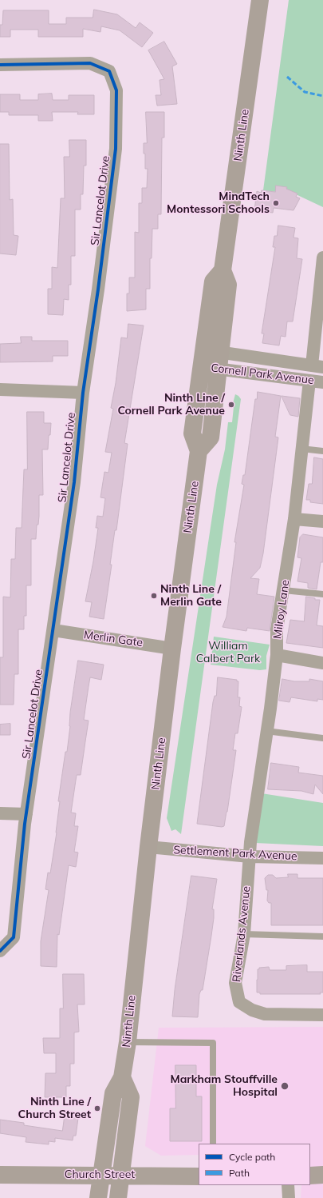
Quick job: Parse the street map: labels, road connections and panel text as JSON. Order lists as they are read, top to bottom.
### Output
{
  "streets": {
    "main road": ["Ninth Line", "Church Street"],
    "street": [
      "Sir Lancelot Drive",
      "Cornell Park Avenue",
      "Milroy Lane",
      "Merlin Gate",
      "Settlement Park Avenue",
      "Riverlands Avenue"
    ]
  },
  "crossings": [
    ["Ninth Line", "Cornell Park Avenue"],
    ["Ninth Line", "Merlin Gate"],
    ["Ninth Line", "Settlement Park Avenue"],
    ["Ninth Line", "Church Street"],
    ["Sir Lancelot Drive", "Merlin Gate"],
    ["Cornell Park Avenue", "Milroy Lane"],
    ["Milroy Lane", "Settlement Park Avenue"],
    ["Milroy Lane", "Riverlands Avenue"],
    ["Settlement Park Avenue", "Riverlands Avenue"]
  ],
  "parks": ["William Calbert Park"],
  "places": [
    "MindTech Montessori Schools",
    "Ninth Line / Cornell Park Avenue",
    "Ninth Line / Merlin Gate",
    "Markham Stouffville Hospital",
    "Ninth Line / Church Street"
  ],
  "legend": ["Cycle path", "Path"]
}
